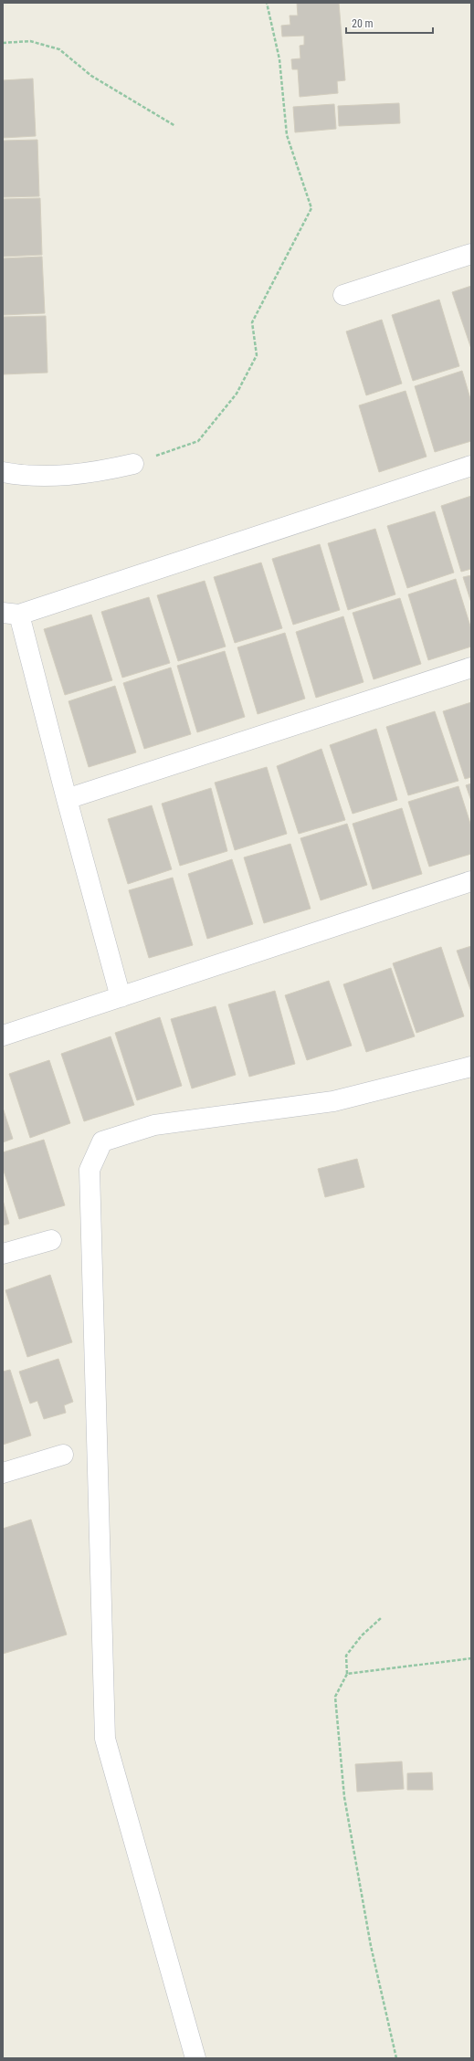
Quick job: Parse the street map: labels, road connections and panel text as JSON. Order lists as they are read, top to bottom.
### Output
{
  "scale_bar": "20 m"
}
